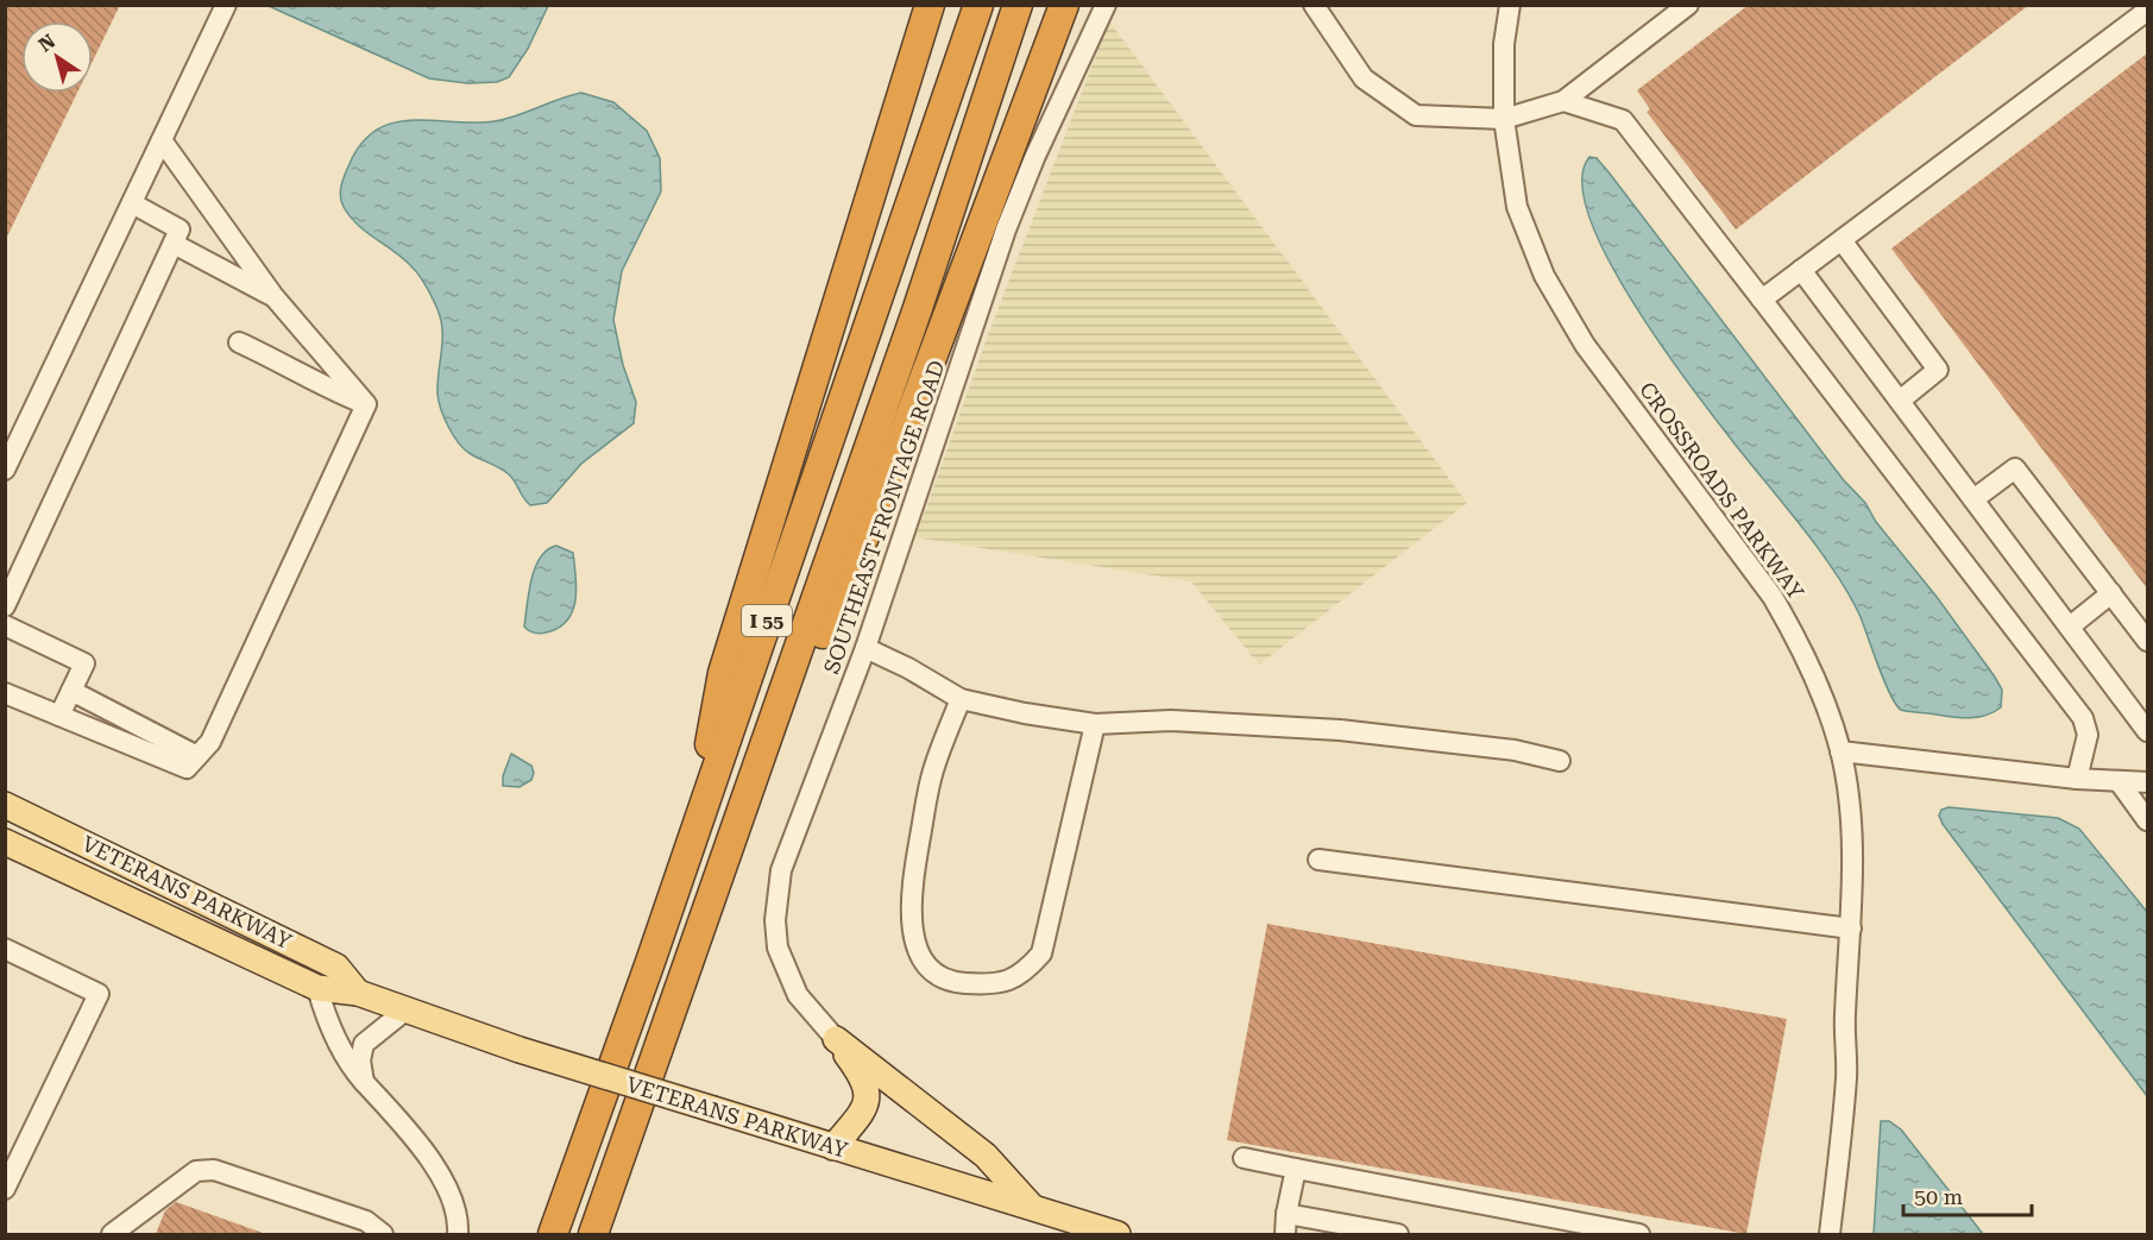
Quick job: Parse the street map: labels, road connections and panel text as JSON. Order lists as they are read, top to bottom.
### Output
{
  "streets": {
    "highway": ["I 55"],
    "main road": ["VETERANS PARKWAY"],
    "street": ["CROSSROADS PARKWAY", "SOUTHEAST FRONTAGE ROAD"]
  },
  "scale_bar": "50 m",
  "north": "top left"
}
